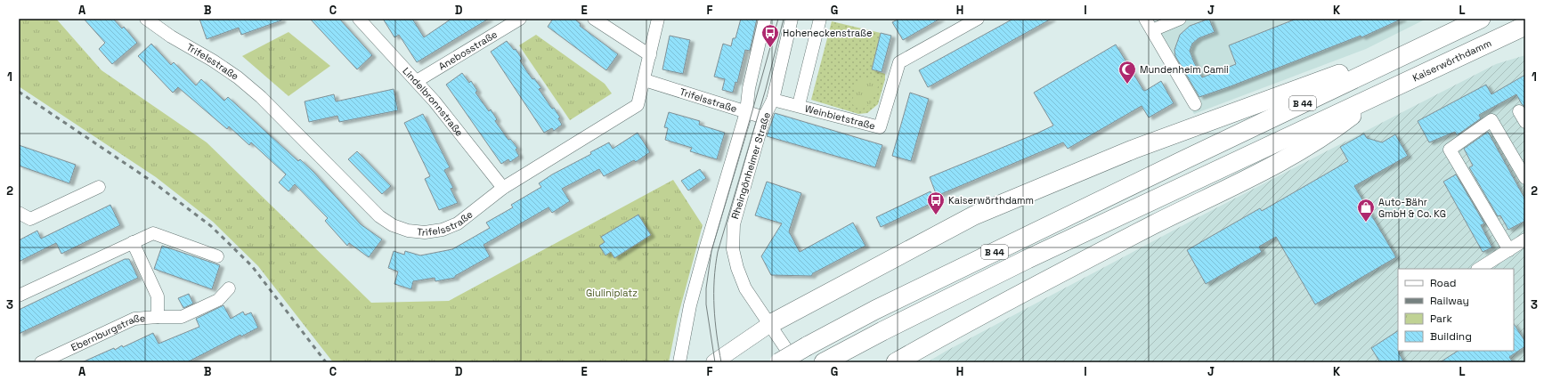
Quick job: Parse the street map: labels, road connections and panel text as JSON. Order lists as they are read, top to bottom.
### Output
{
  "streets": {
    "highway": ["Kaiserwörthdamm", "B 44"],
    "street": [
      "Anebosstraße",
      "Trifelsstraße",
      "Lindelbronnstraße",
      "Weinbietstraße",
      "Rheingönheimer Straße",
      "Ebernburgstraße"
    ]
  },
  "crossings": [
    ["Anebosstraße", "Lindelbronnstraße"],
    ["Kaiserwörthdamm", "B 44"],
    ["Trifelsstraße", "Lindelbronnstraße"],
    ["Trifelsstraße", "Rheingönheimer Straße"],
    ["Weinbietstraße", "Rheingönheimer Straße"]
  ],
  "parks": ["Giuliniplatz"],
  "places": {
    "bus stop": ["Hoheneckenstraße", "Kaiserwörthdamm"],
    "mosque": ["Mundenheim Camii"],
    "shop": ["Auto-Bähr GmbH & Co. KG"]
  },
  "legend": [
    "Road",
    "Railway",
    "Park",
    "Building"
  ],
  "grid": {
    "columns": [
      "A",
      "B",
      "C",
      "D",
      "E",
      "F",
      "G",
      "H",
      "I",
      "J",
      "K",
      "L"
    ],
    "rows": ["1", "2", "3"]
  }
}
